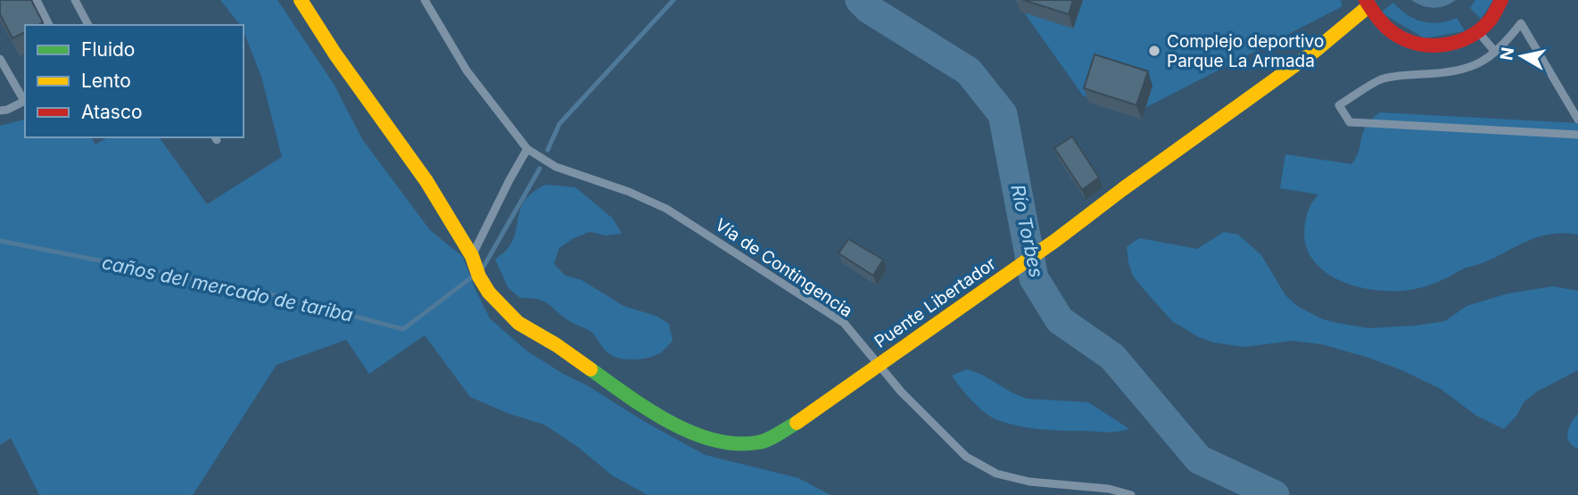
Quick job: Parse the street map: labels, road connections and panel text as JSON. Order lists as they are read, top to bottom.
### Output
{
  "streets": {
    "street": ["Puente Libertador"],
    "lane": ["Vía de Contingencia"]
  },
  "water": ["Río Torbes", "caños del mercado de tariba"],
  "places": ["Complejo deportivo Parque La Armada"],
  "legend": ["Fluido", "Lento", "Atasco"],
  "north": "left"
}
